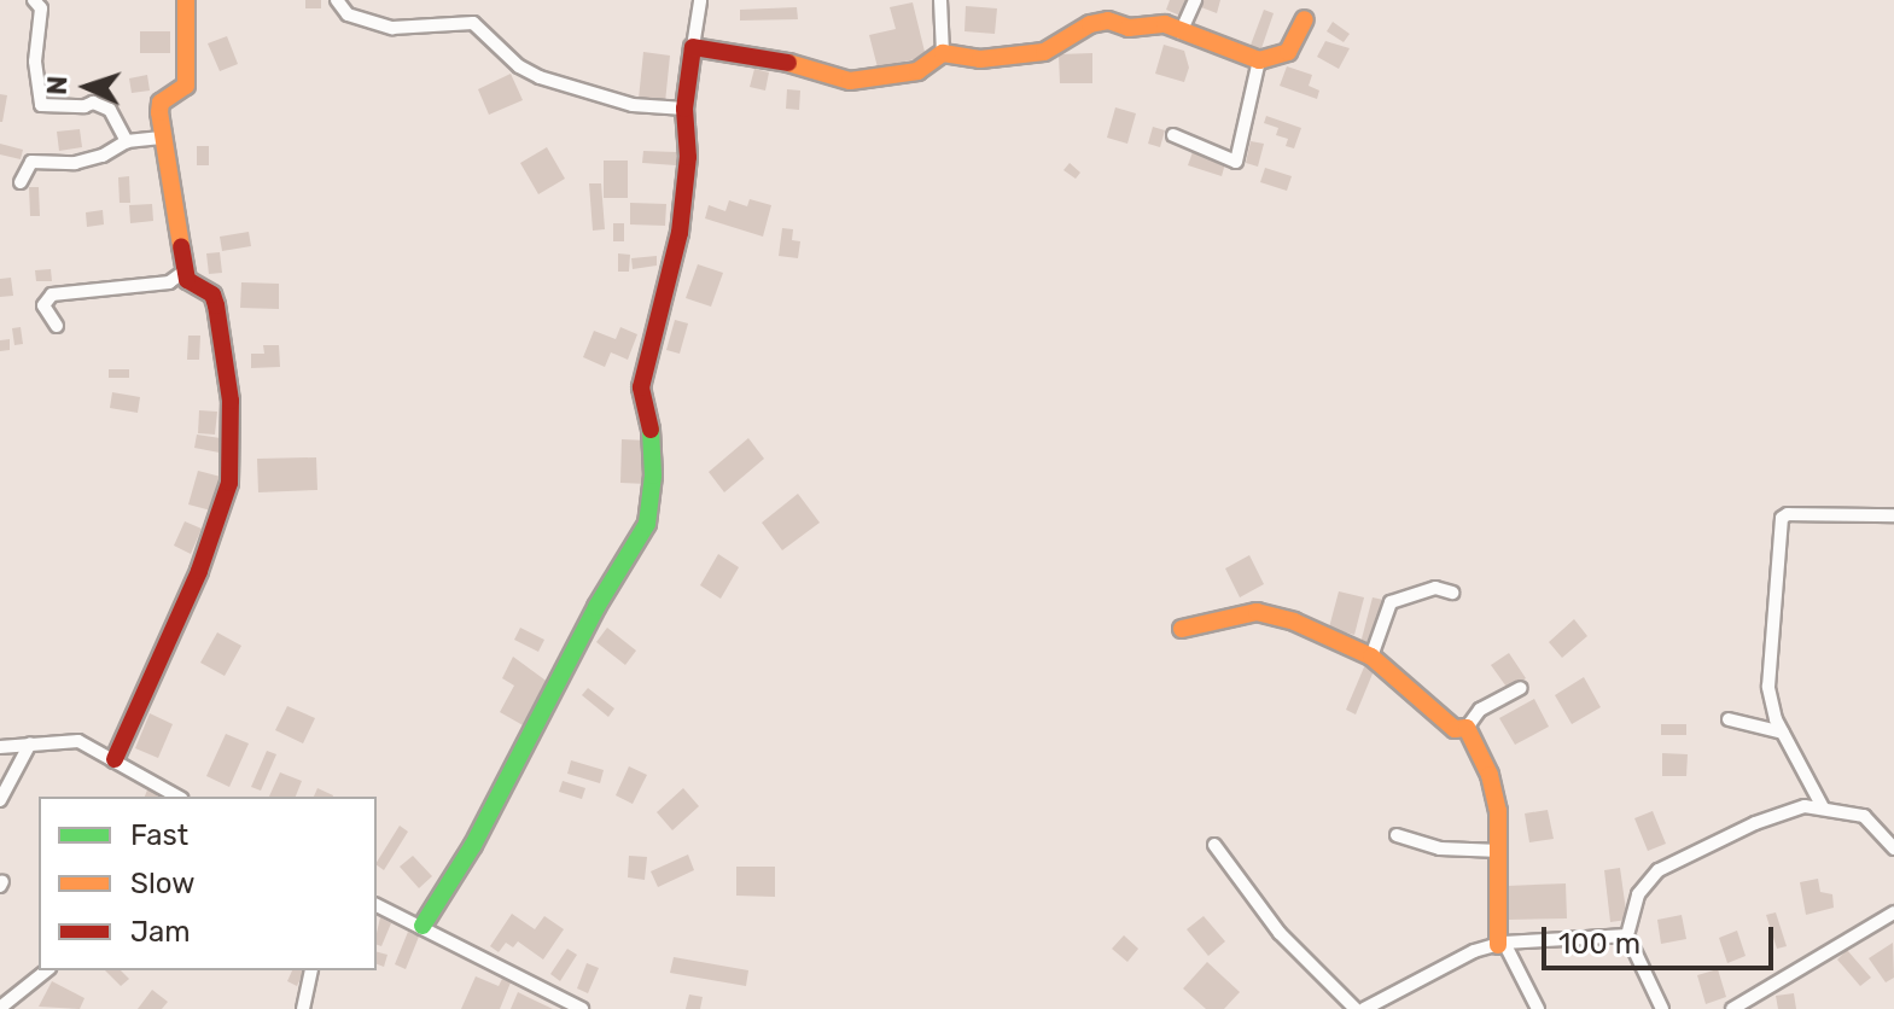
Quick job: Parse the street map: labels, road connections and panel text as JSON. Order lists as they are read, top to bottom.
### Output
{
  "legend": ["Fast", "Slow", "Jam"],
  "scale_bar": "100 m",
  "north": "left"
}
